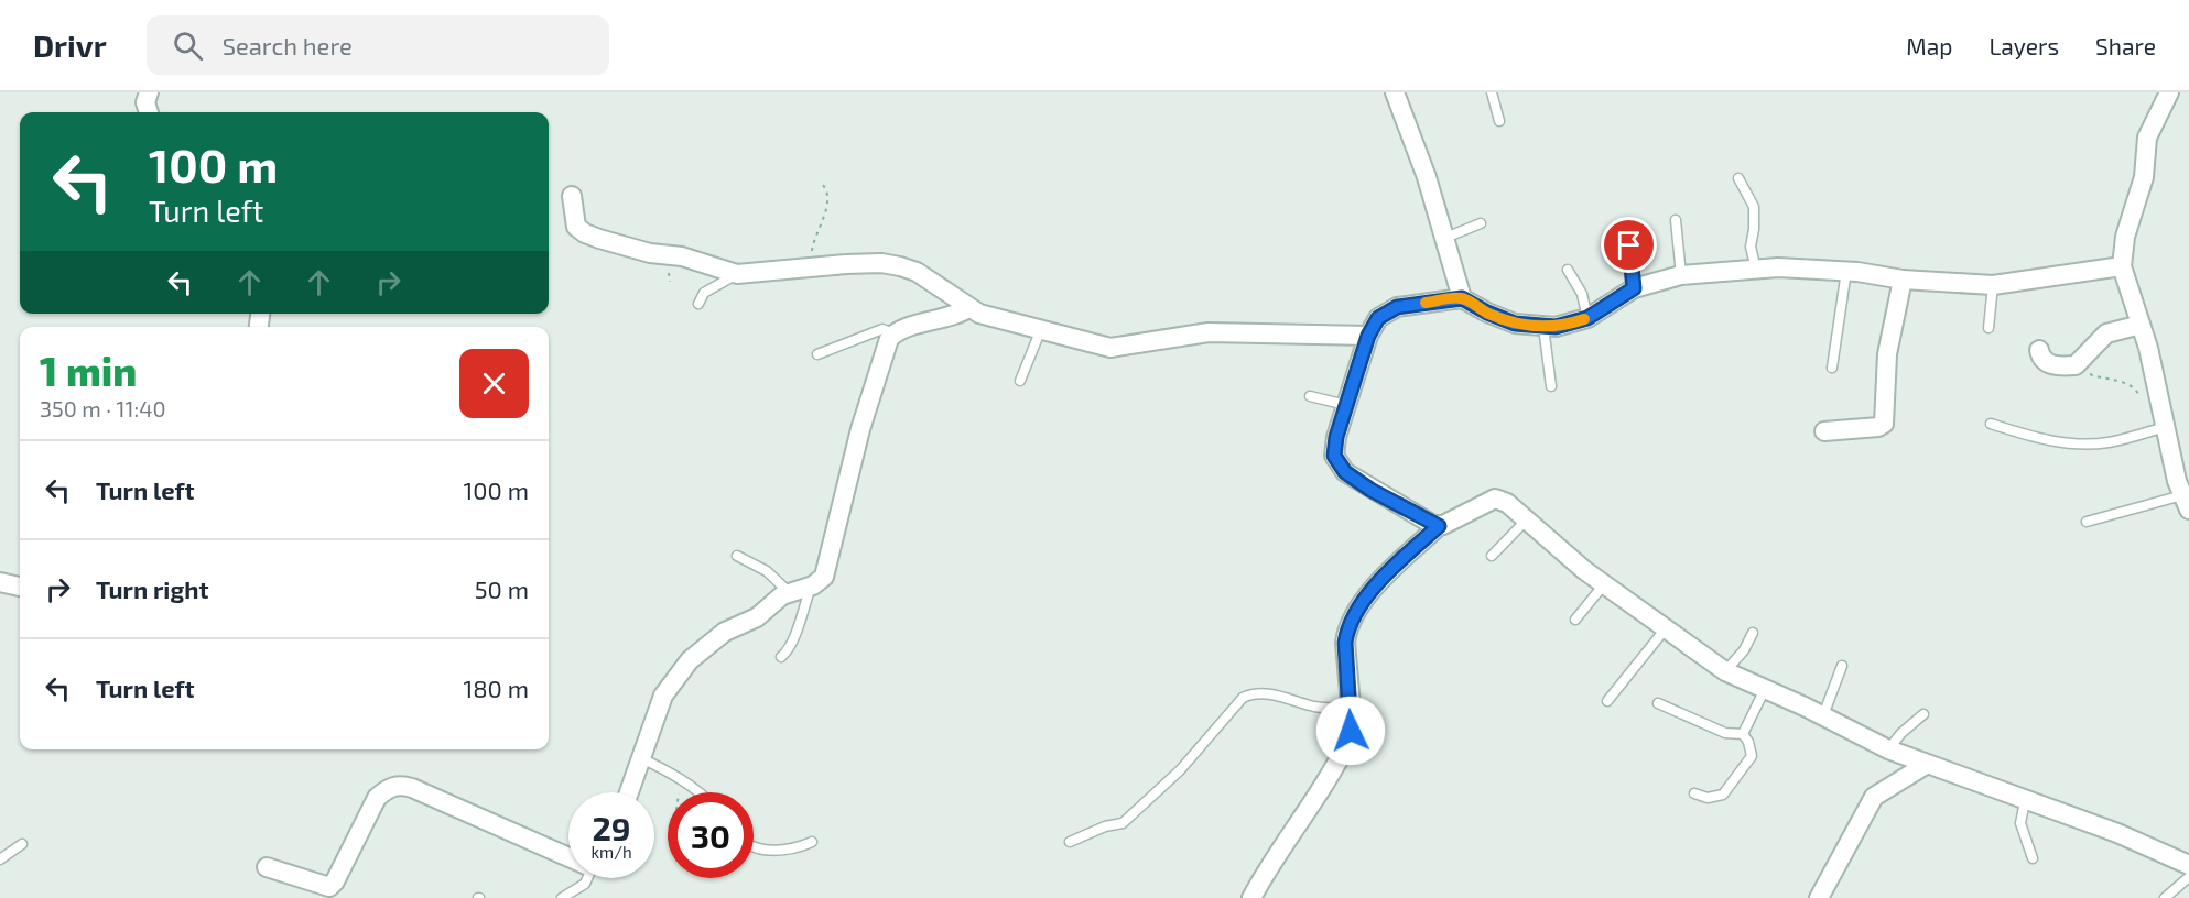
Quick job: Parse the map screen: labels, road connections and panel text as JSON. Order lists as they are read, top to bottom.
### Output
{
  "page": {
    "header": "Drivr",
    "search": "Search here",
    "nav": ["Map", "Layers", "Share"],
    "turn": ["100 m", "Turn left"],
    "heading": ["1 min", "350 m · 11:40"],
    "list": [
      {
        "name": "Turn left",
        "value": "100 m"
      },
      {
        "name": "Turn right",
        "value": "50 m"
      },
      {
        "name": "Turn left",
        "value": "180 m"
      }
    ],
    "speed": "29 km/h",
    "limit": "30"
  }
}
